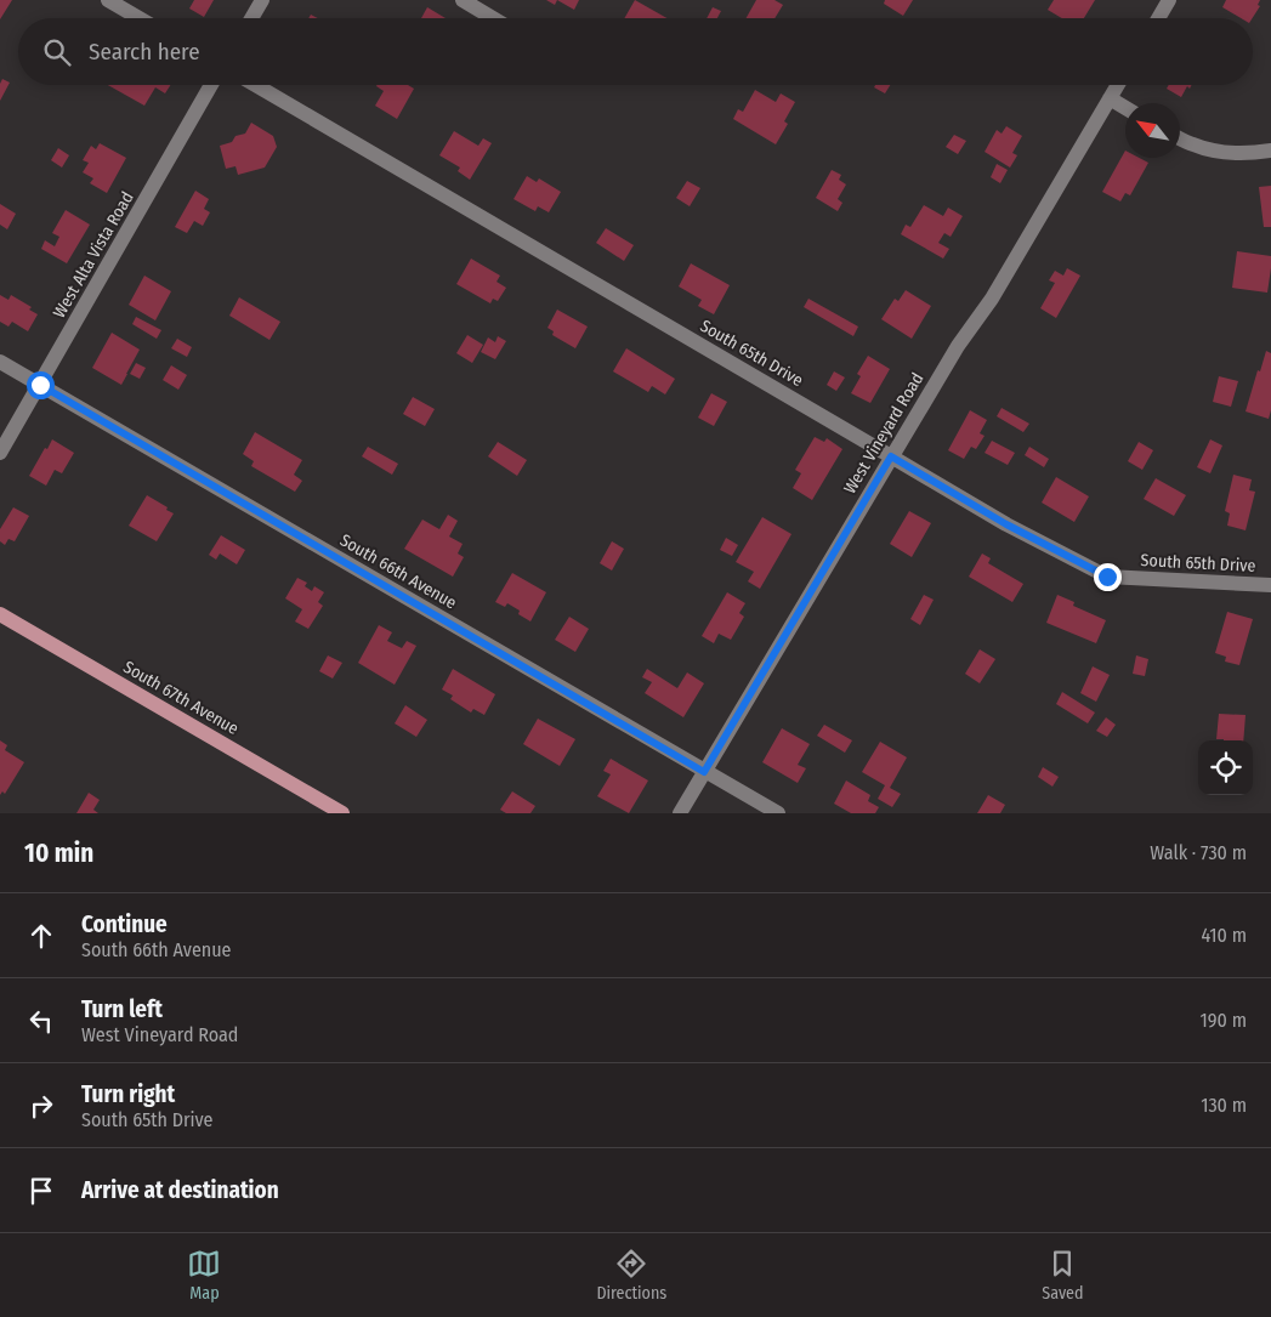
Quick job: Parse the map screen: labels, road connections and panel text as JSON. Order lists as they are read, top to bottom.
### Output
{
  "streets": {
    "main road": ["South 67th Avenue"],
    "street": [
      "West Alta Vista Road",
      "South 65th Drive",
      "West Vineyard Road",
      "South 66th Avenue"
    ]
  },
  "crossings": [
    ["West Alta Vista Road", "South 66th Avenue"],
    ["South 65th Drive", "West Vineyard Road"],
    ["West Vineyard Road", "South 66th Avenue"]
  ],
  "north": "top left",
  "page": {
    "search": "Search here",
    "heading": ["10 min", "Walk · 730 m"],
    "list": [
      ["Continue", "South 66th Avenue", "410 m"],
      ["Turn left", "West Vineyard Road", "190 m"],
      ["Turn right", "South 65th Drive", "130 m"],
      "Arrive at destination"
    ],
    "nav": ["Map", "Directions", "Saved"]
  }
}
